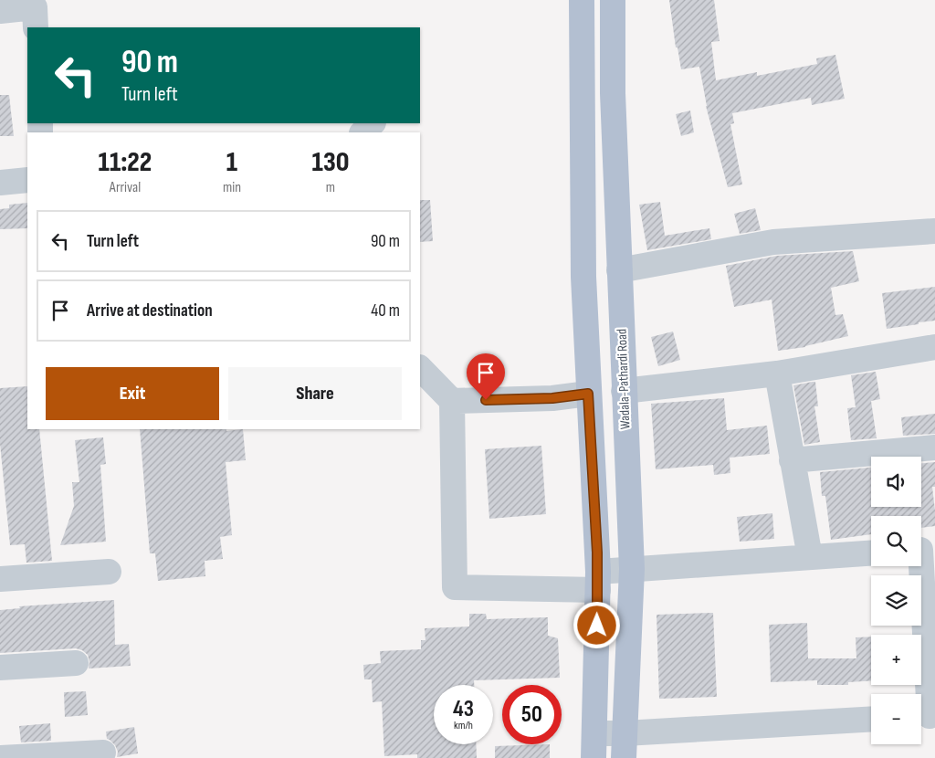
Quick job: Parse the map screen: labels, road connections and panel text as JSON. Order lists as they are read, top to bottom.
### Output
{
  "streets": {
    "main road": ["Wadala-Pathardi Road"]
  },
  "page": {
    "turn": ["90 m", "Turn left"],
    "eta": [
      "11:22",
      "Arrival",
      "1",
      "min",
      "130",
      "m"
    ],
    "list": [
      {
        "name": "Turn left",
        "value": "90 m"
      },
      {
        "name": "Arrive at destination",
        "value": "40 m"
      }
    ],
    "buttons": ["Exit", "Share"],
    "map_buttons": ["+", "−"],
    "speed": "43 km/h",
    "limit": "50"
  }
}
